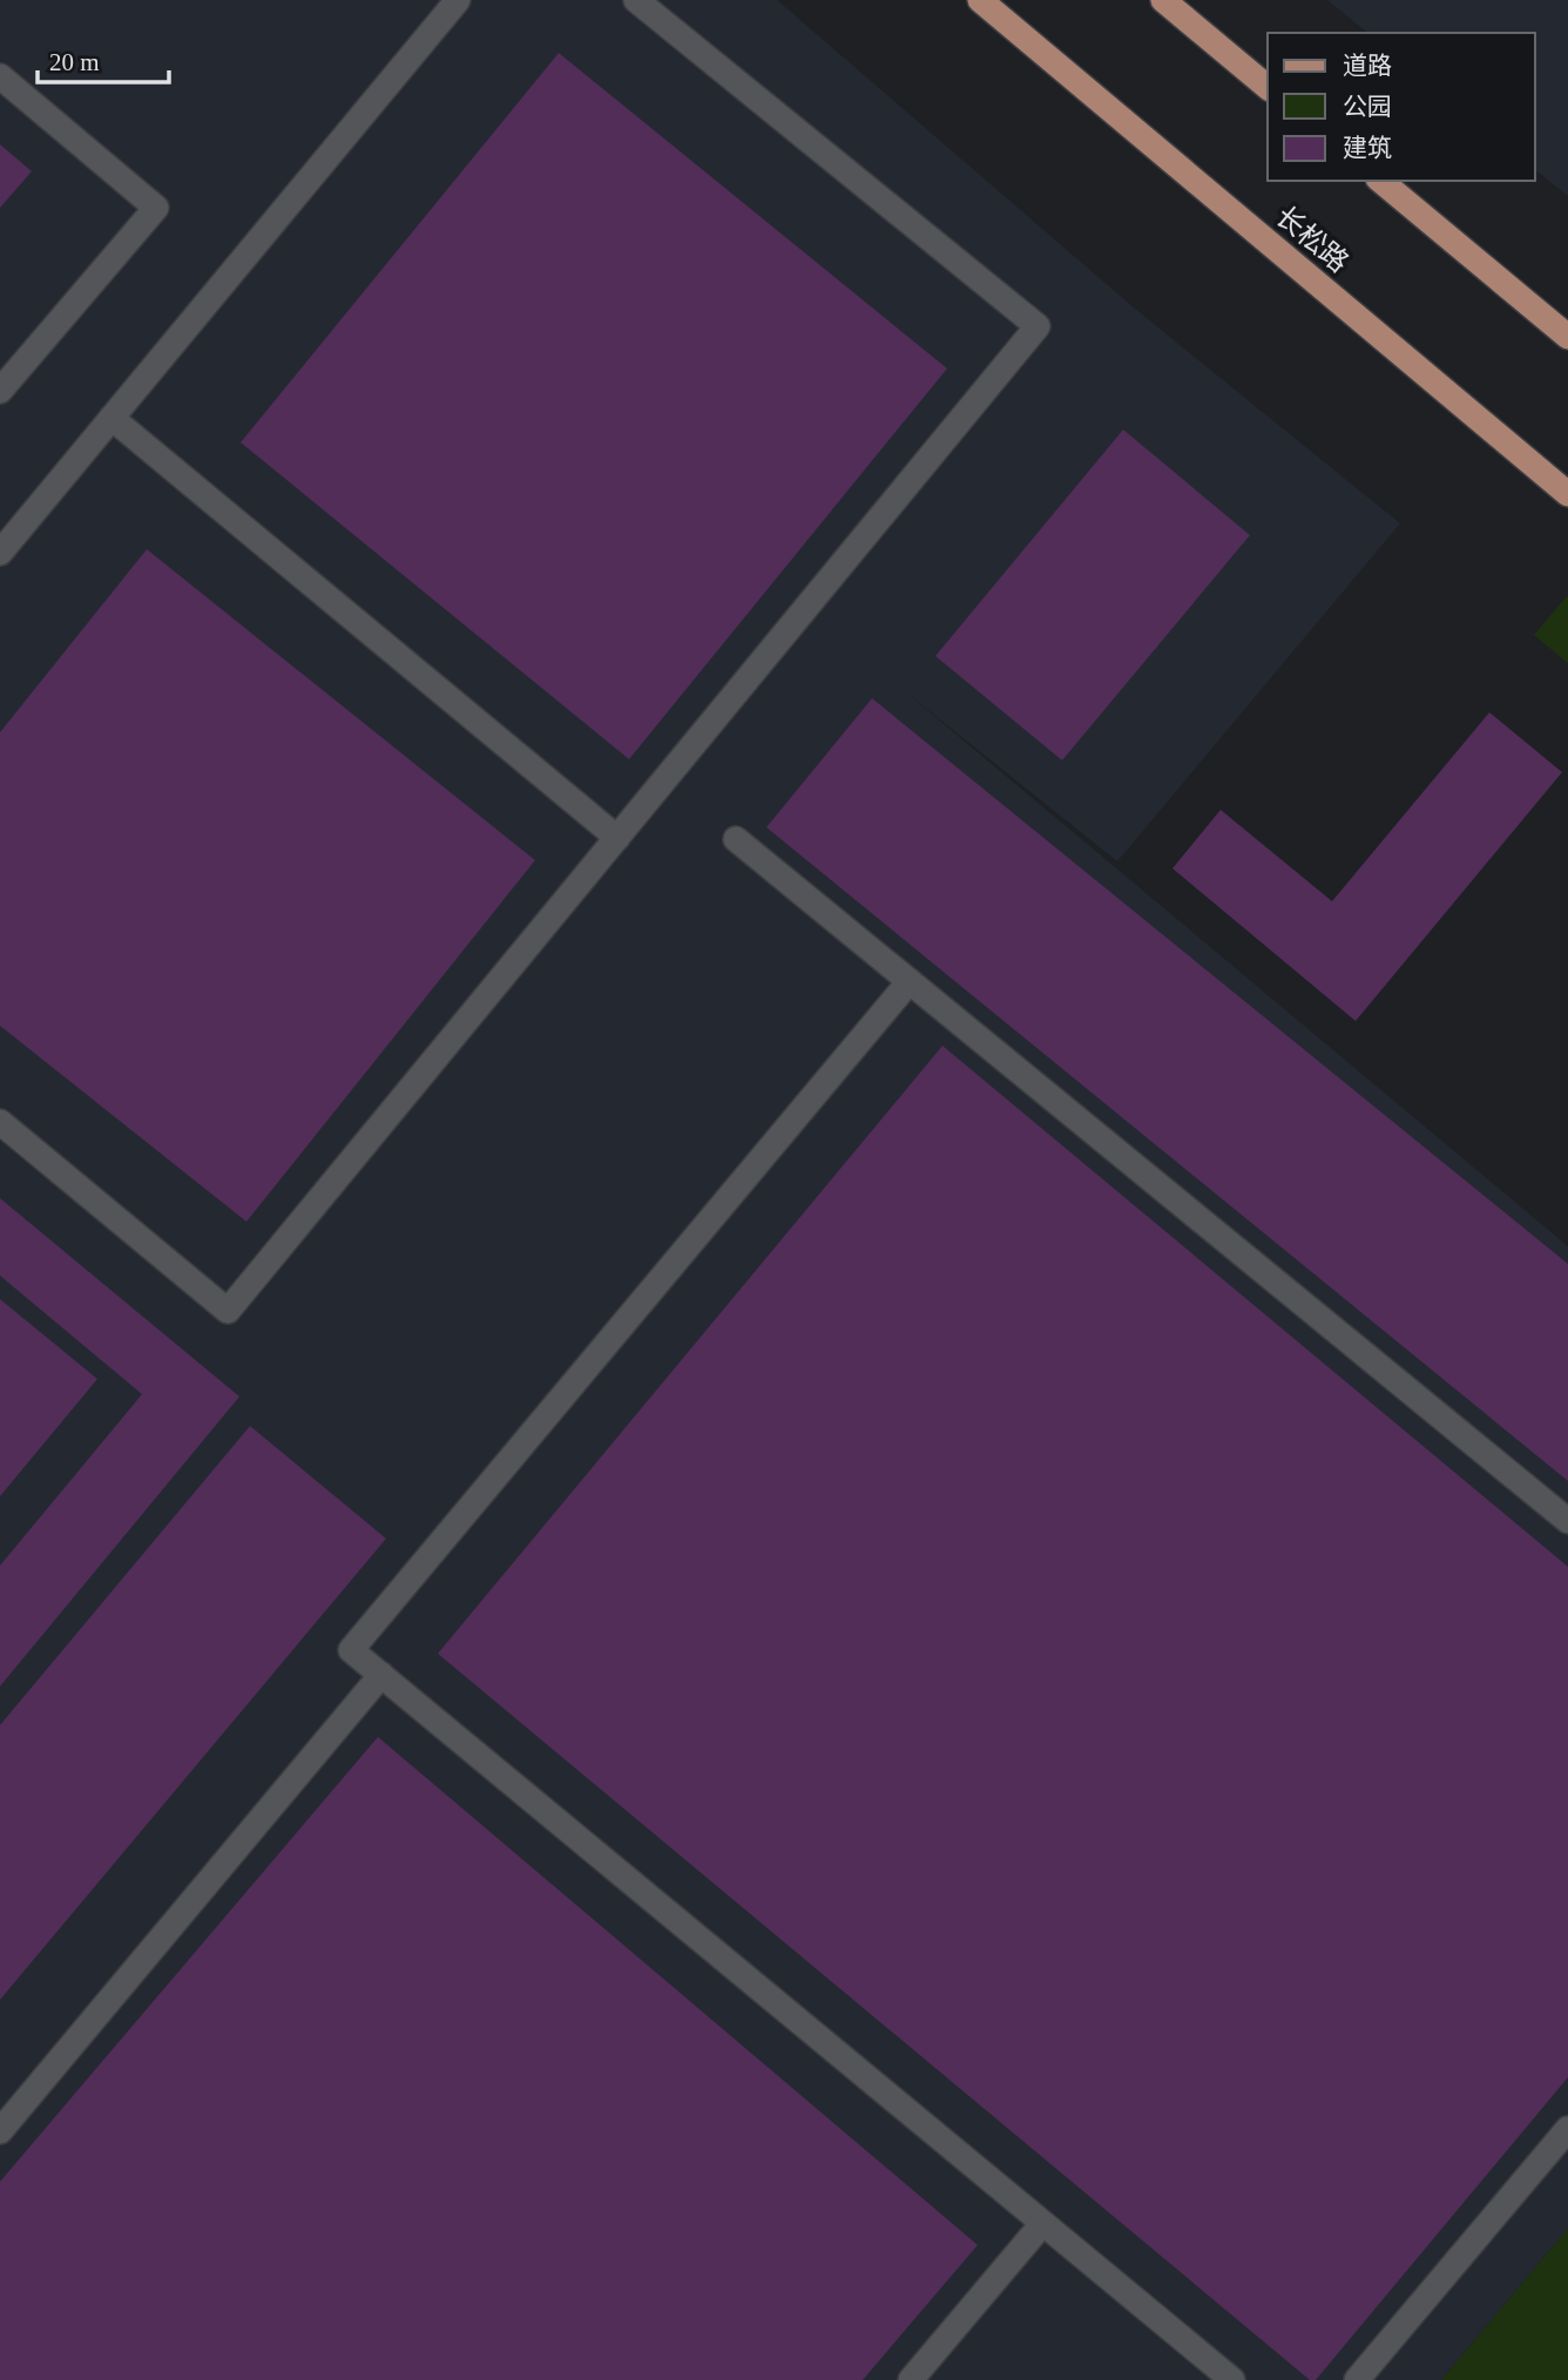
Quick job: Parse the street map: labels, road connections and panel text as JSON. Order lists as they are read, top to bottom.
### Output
{
  "streets": {
    "main road": ["长松路"]
  },
  "legend": ["道路", "公园", "建筑"],
  "scale_bar": "20 m"
}
